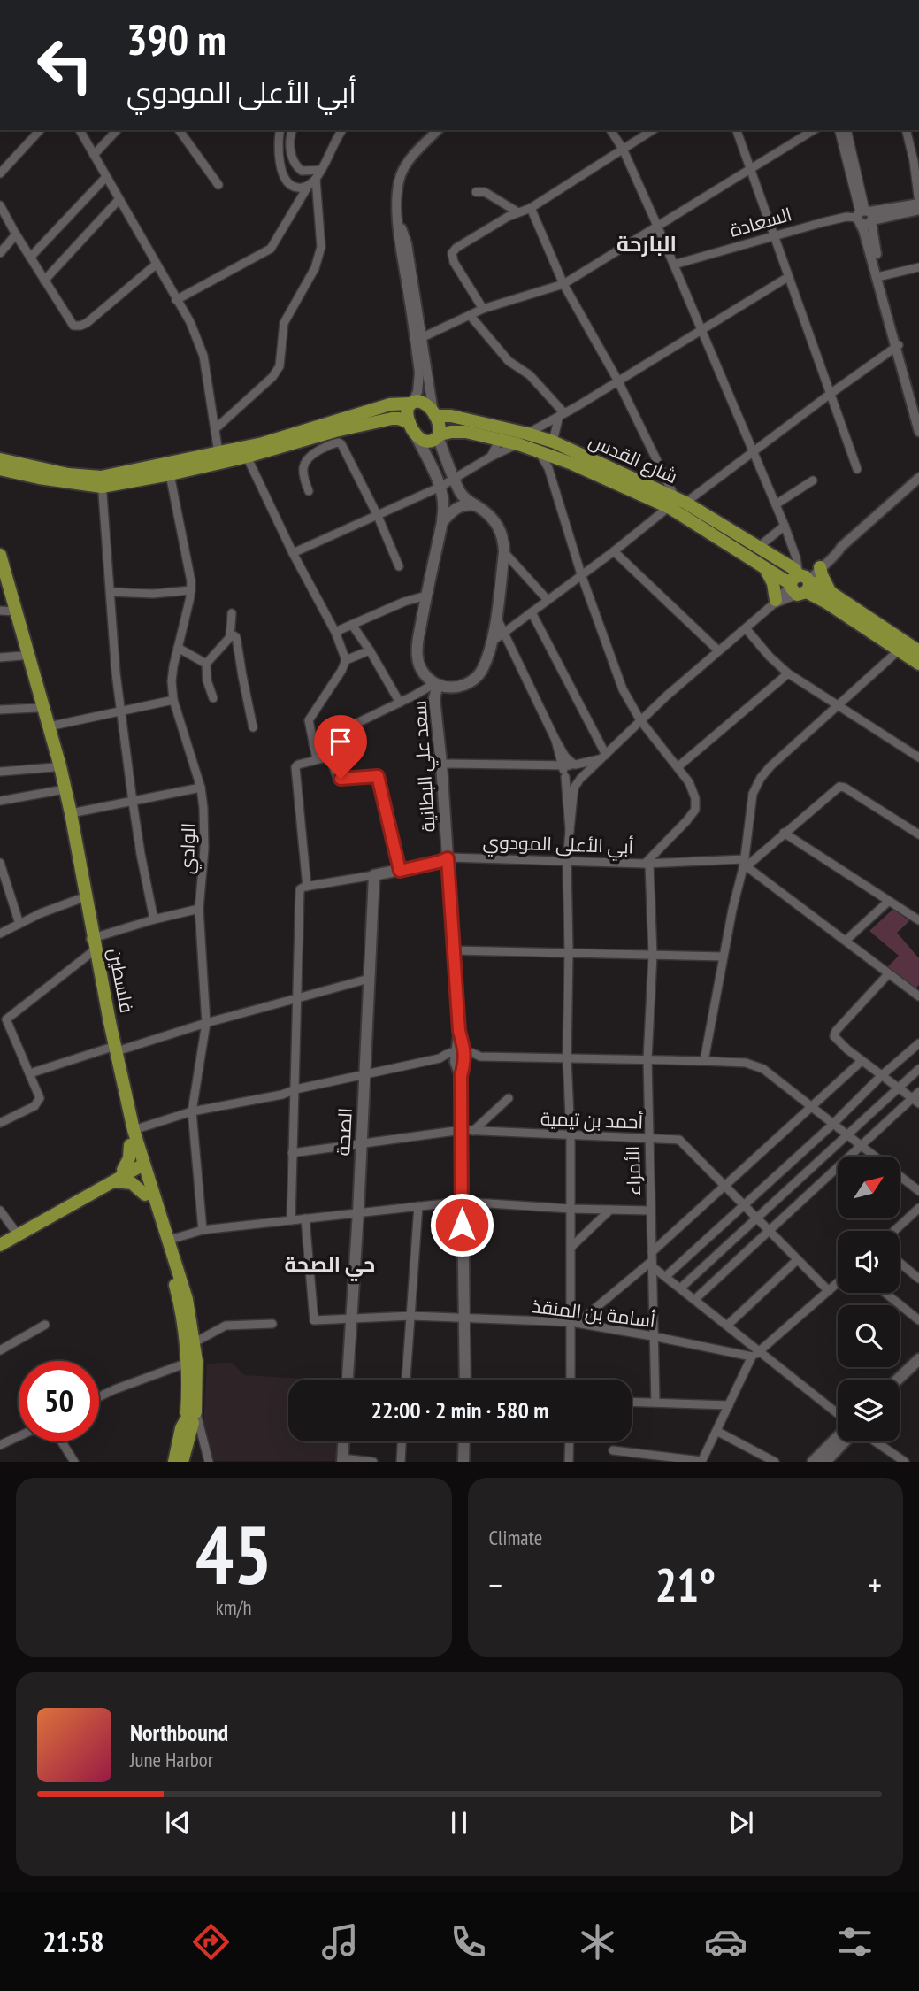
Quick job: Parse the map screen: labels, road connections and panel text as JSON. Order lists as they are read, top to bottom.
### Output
{
  "streets": {
    "main road": [
      "شارع القدس",
      "سعد علي البطانية",
      "أبي الأعلى المودوي",
      "فلسطين",
      "الصحة"
    ],
    "street": [
      "السعادة",
      "الوادي",
      "أحمد بن تيمية",
      "الأمراء",
      "أسامة بن المنقذ"
    ]
  },
  "crossings": [
    ["سعد علي البطانية", "أبي الأعلى المودوي"],
    ["أبي الأعلى المودوي", "الصحة"],
    ["أبي الأعلى المودوي", "الأمراء"],
    ["أحمد بن تيمية", "الصحة"],
    ["أحمد بن تيمية", "الأمراء"],
    ["الصحة", "أسامة بن المنقذ"],
    ["الأمراء", "أسامة بن المنقذ"]
  ],
  "districts": ["البارحة", "حي الصحة"],
  "north": "top right",
  "page": {
    "turn": ["390 m", "أبي الأعلى المودوي"],
    "limit": "50",
    "trip": "22:00 · 2 min · 580 m",
    "tile": [
      ["45", "km/h"],
      "Climate"
    ],
    "heat": ["−", "21°", "+"],
    "song": ["Northbound", "June Harbor"],
    "tabs": "21:58"
  }
}
